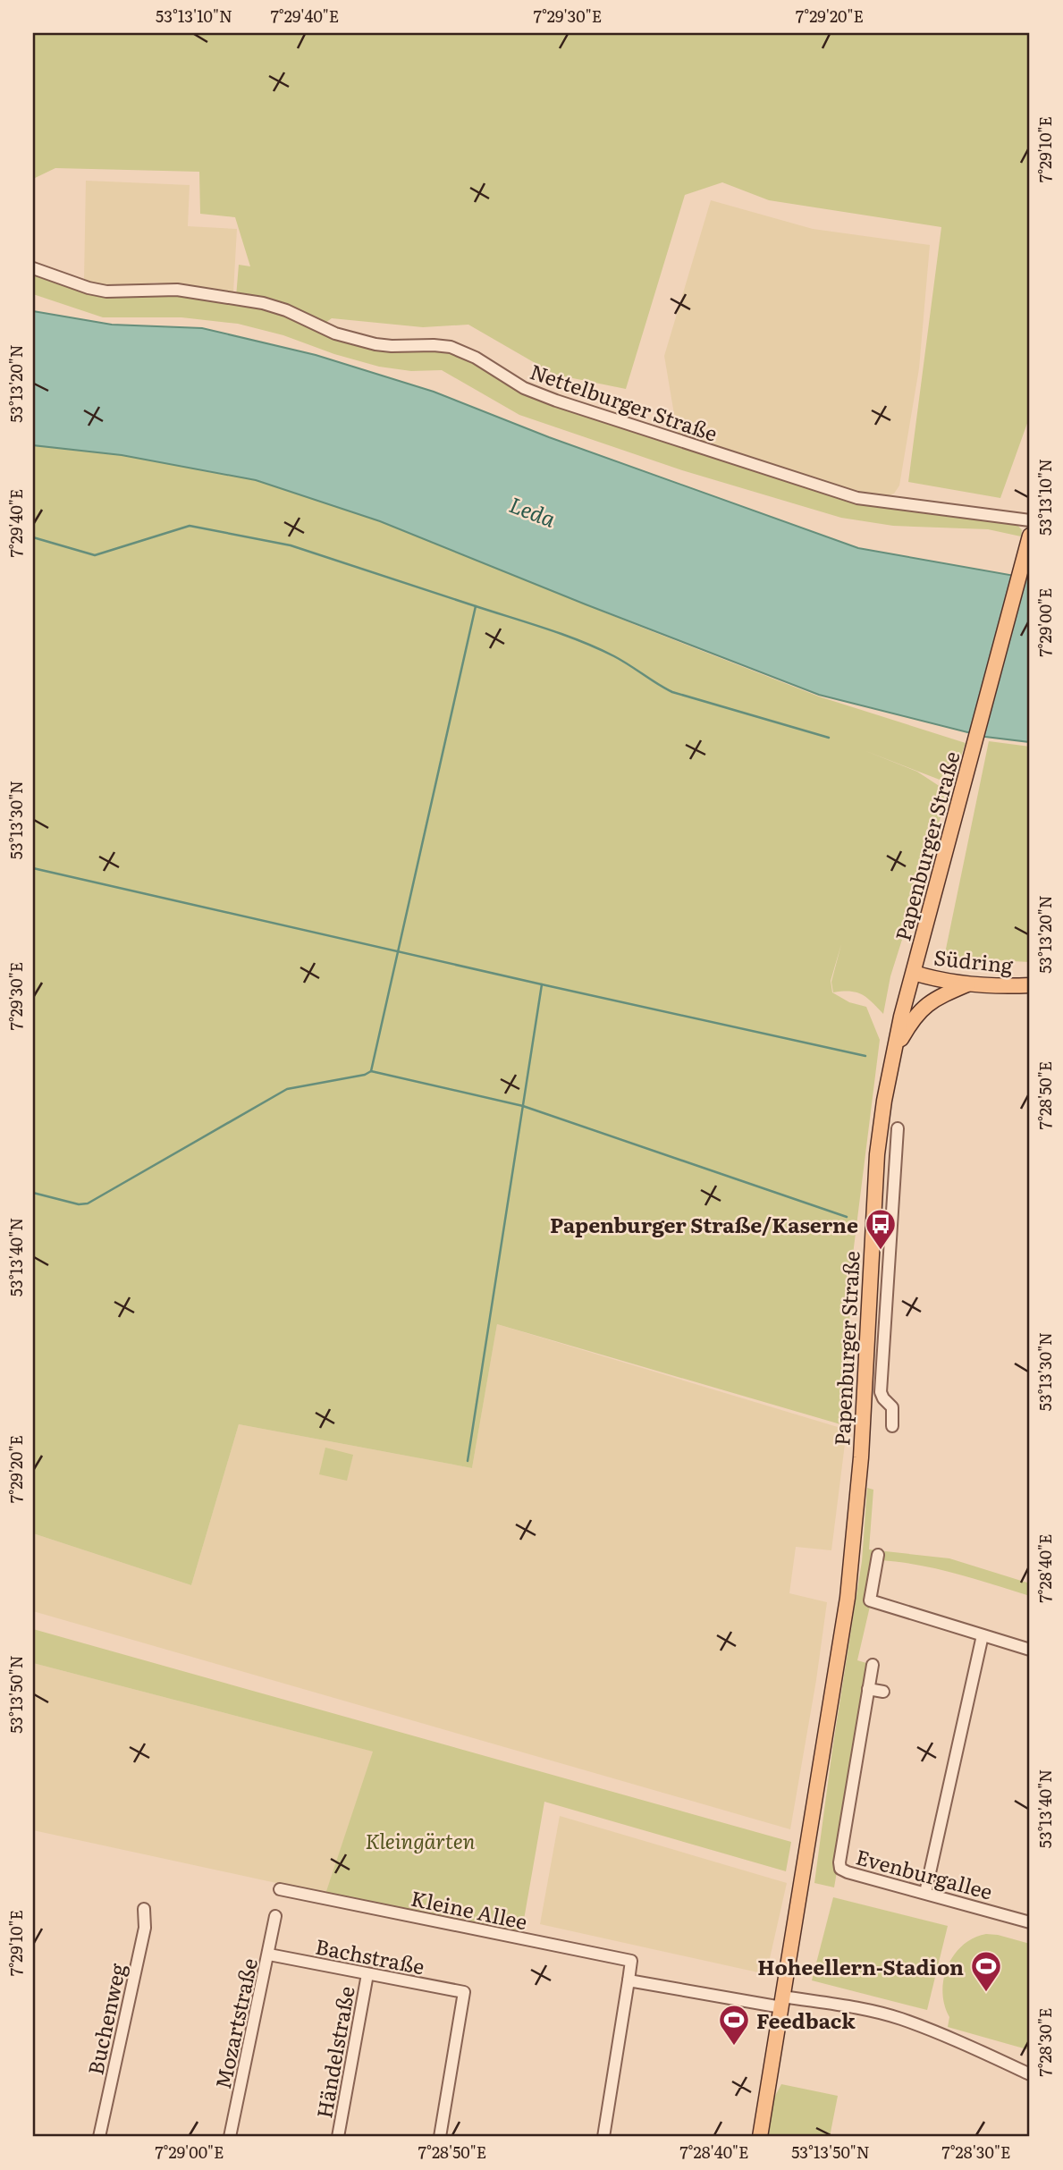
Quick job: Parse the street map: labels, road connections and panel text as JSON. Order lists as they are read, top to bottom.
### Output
{
  "streets": {
    "main road": ["Papenburger Straße", "Südring"],
    "street": [
      "Nettelburger Straße",
      "Evenburgallee",
      "Kleine Allee",
      "Bachstraße",
      "Buchenweg",
      "Mozartstraße",
      "Händelstraße"
    ]
  },
  "crossings": [
    ["Papenburger Straße", "Südring"],
    ["Bachstraße", "Mozartstraße"],
    ["Bachstraße", "Händelstraße"]
  ],
  "water": ["Leda"],
  "parks": ["Kleingärten"],
  "places": {
    "bus stop": ["Papenburger Straße/Kaserne"],
    "sports": ["Hoheellern-Stadion", "Feedback"]
  },
  "coordinates": [
    "53°13'10\"N",
    "7°29'40\"E",
    "7°29'30\"E",
    "7°29'20\"E",
    "7°29'10\"E",
    "53°13'20\"N",
    "7°29'00\"E",
    "53°13'30\"N",
    "7°28'50\"E",
    "53°13'40\"N",
    "7°28'40\"E",
    "53°13'50\"N",
    "7°28'30\"E"
  ]
}
